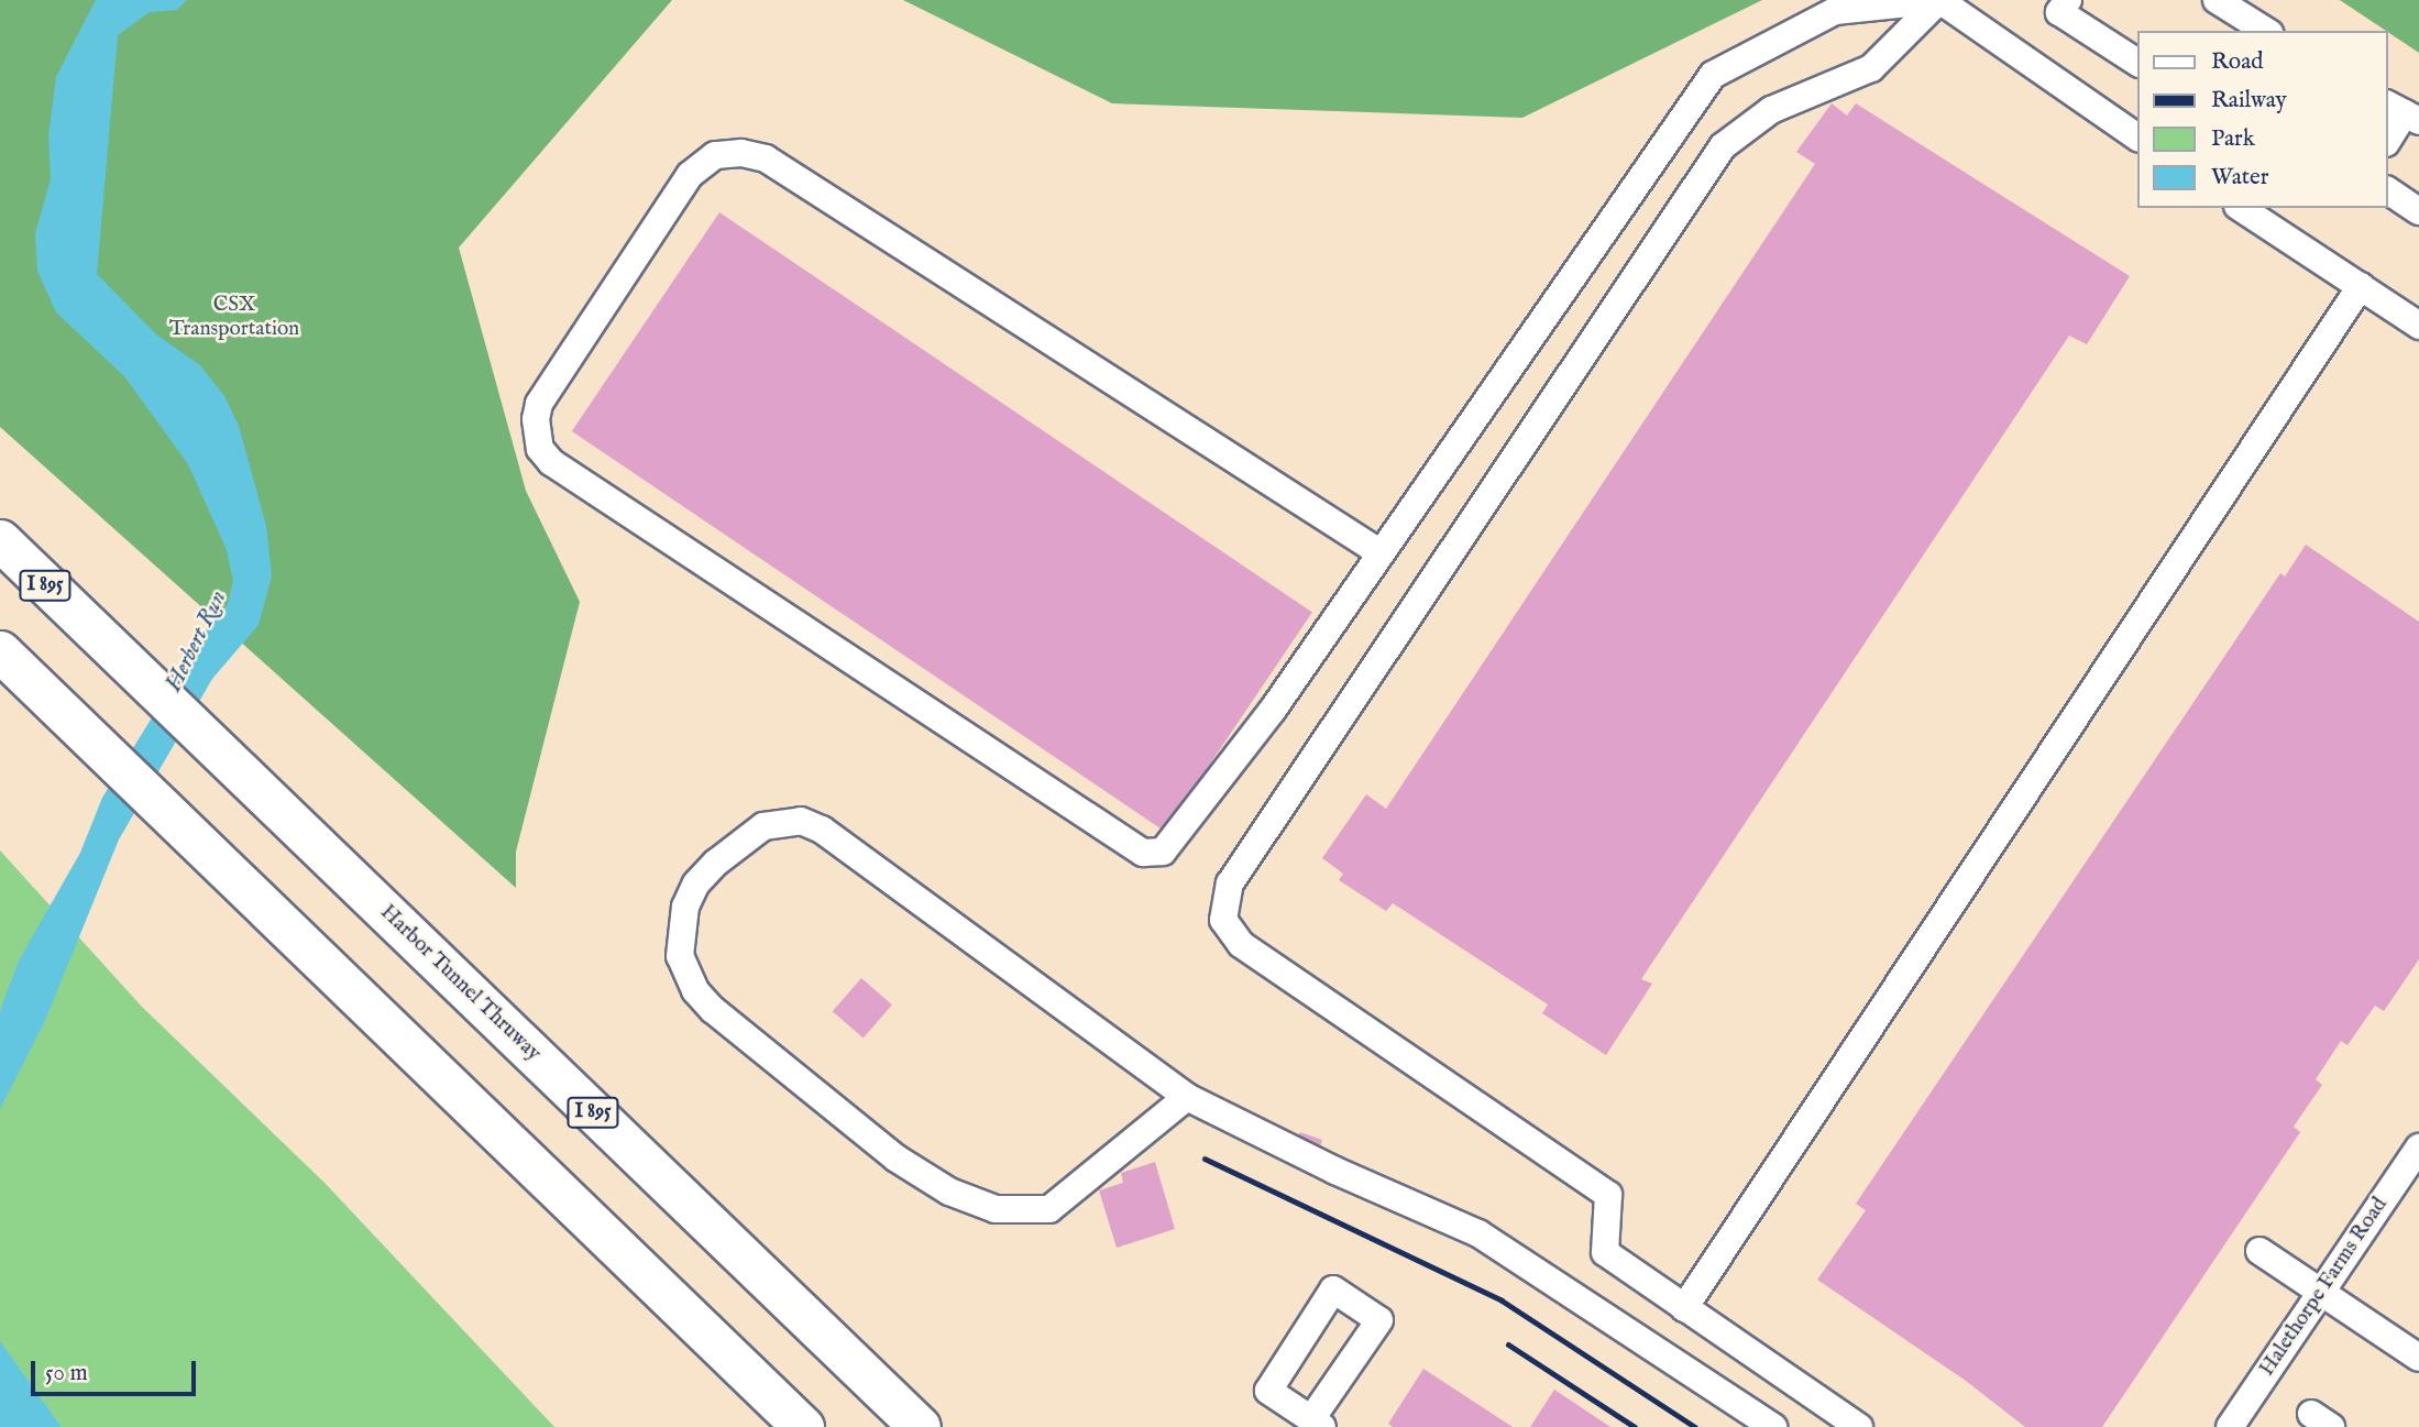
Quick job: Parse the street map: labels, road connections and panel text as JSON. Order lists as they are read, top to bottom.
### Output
{
  "streets": {
    "highway": ["I 895", "Harbor Tunnel Thruway"],
    "street": ["Halethorpe Farms Road"]
  },
  "water": ["Herbert Run"],
  "parks": ["CSX Transportation"],
  "legend": [
    "Road",
    "Railway",
    "Park",
    "Water"
  ],
  "scale_bar": "50 m"
}
